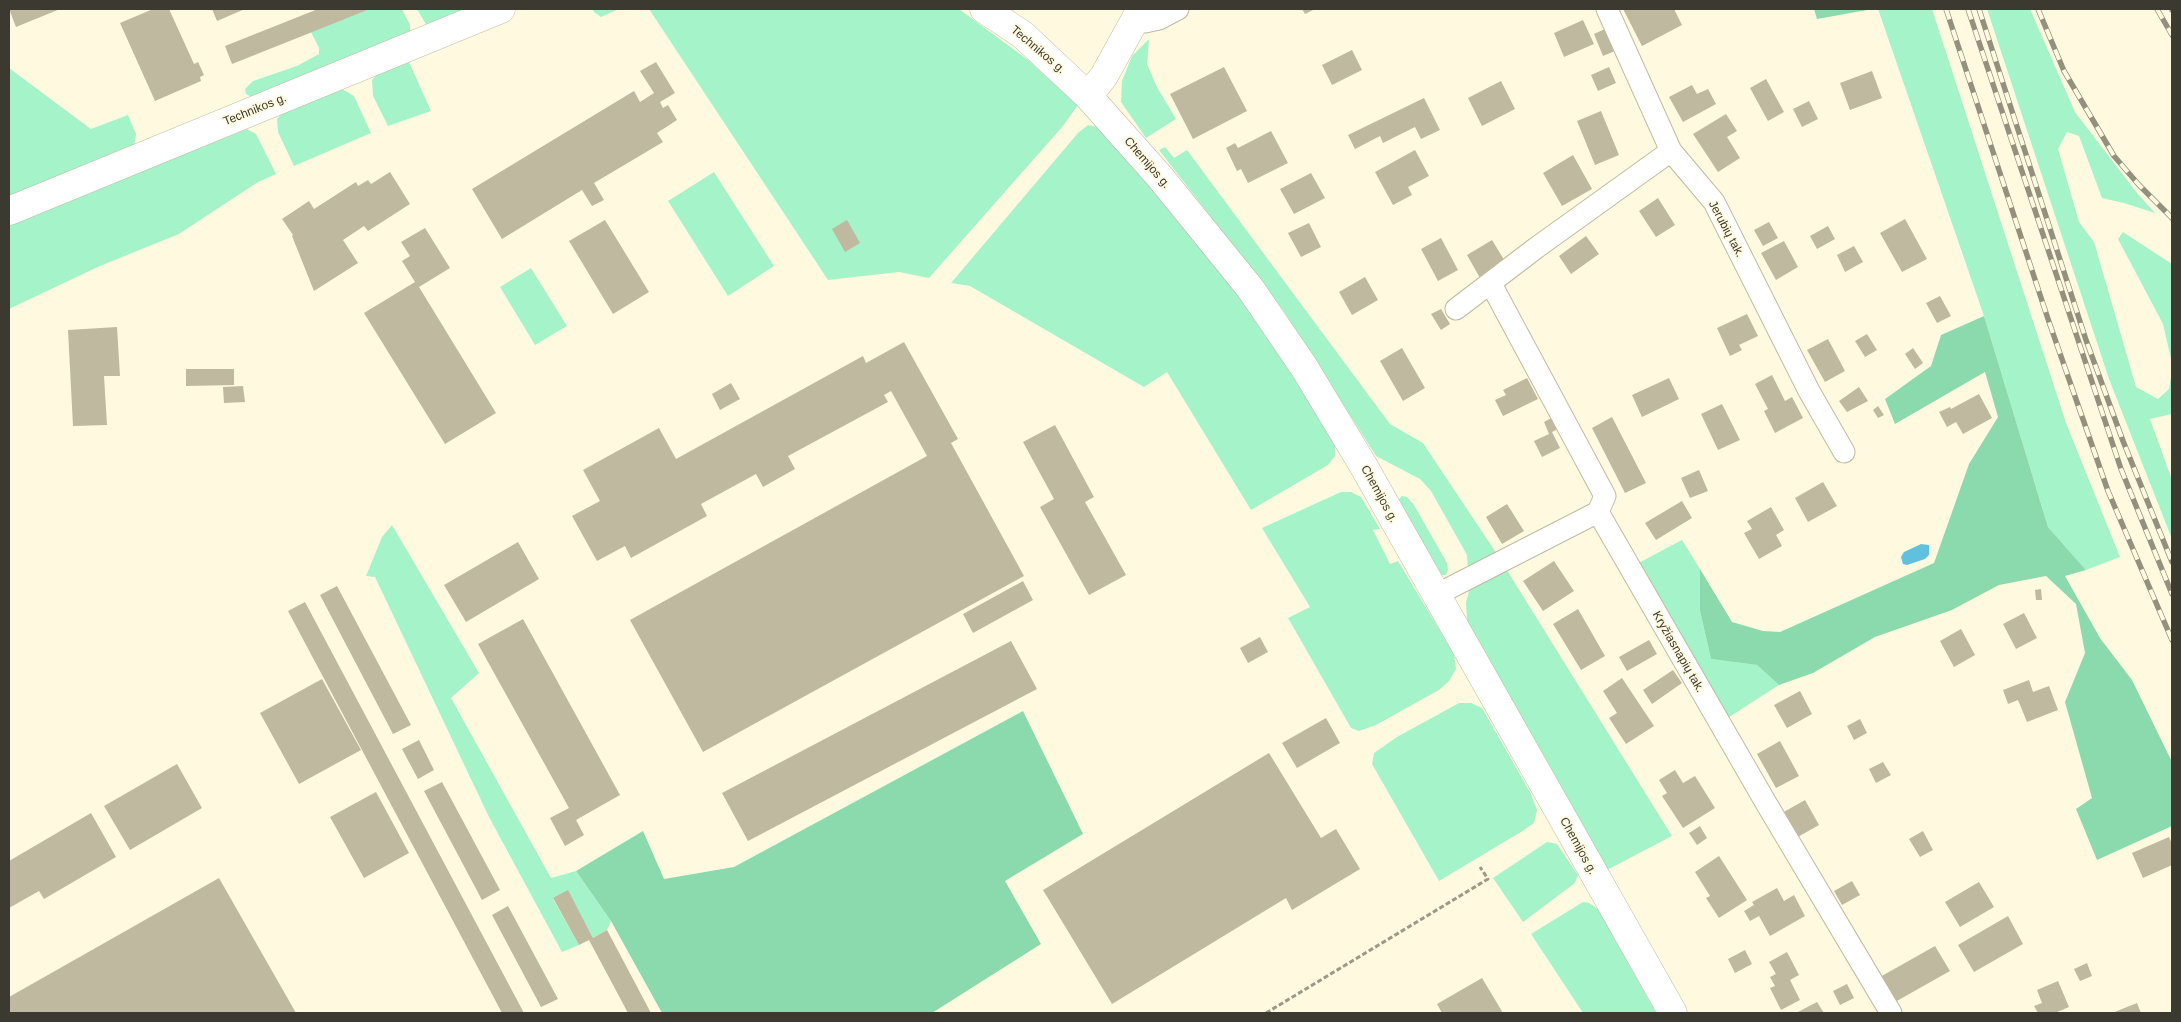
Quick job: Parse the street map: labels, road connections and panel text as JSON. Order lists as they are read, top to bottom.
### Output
{
  "streets": {
    "main road": ["Technikos g.", "Chemijos g."],
    "street": ["Jerubių tak.", "Kryžiasnapių tak."]
  },
  "crossings": [
    ["Technikos g.", "Chemijos g."]
  ]
}
